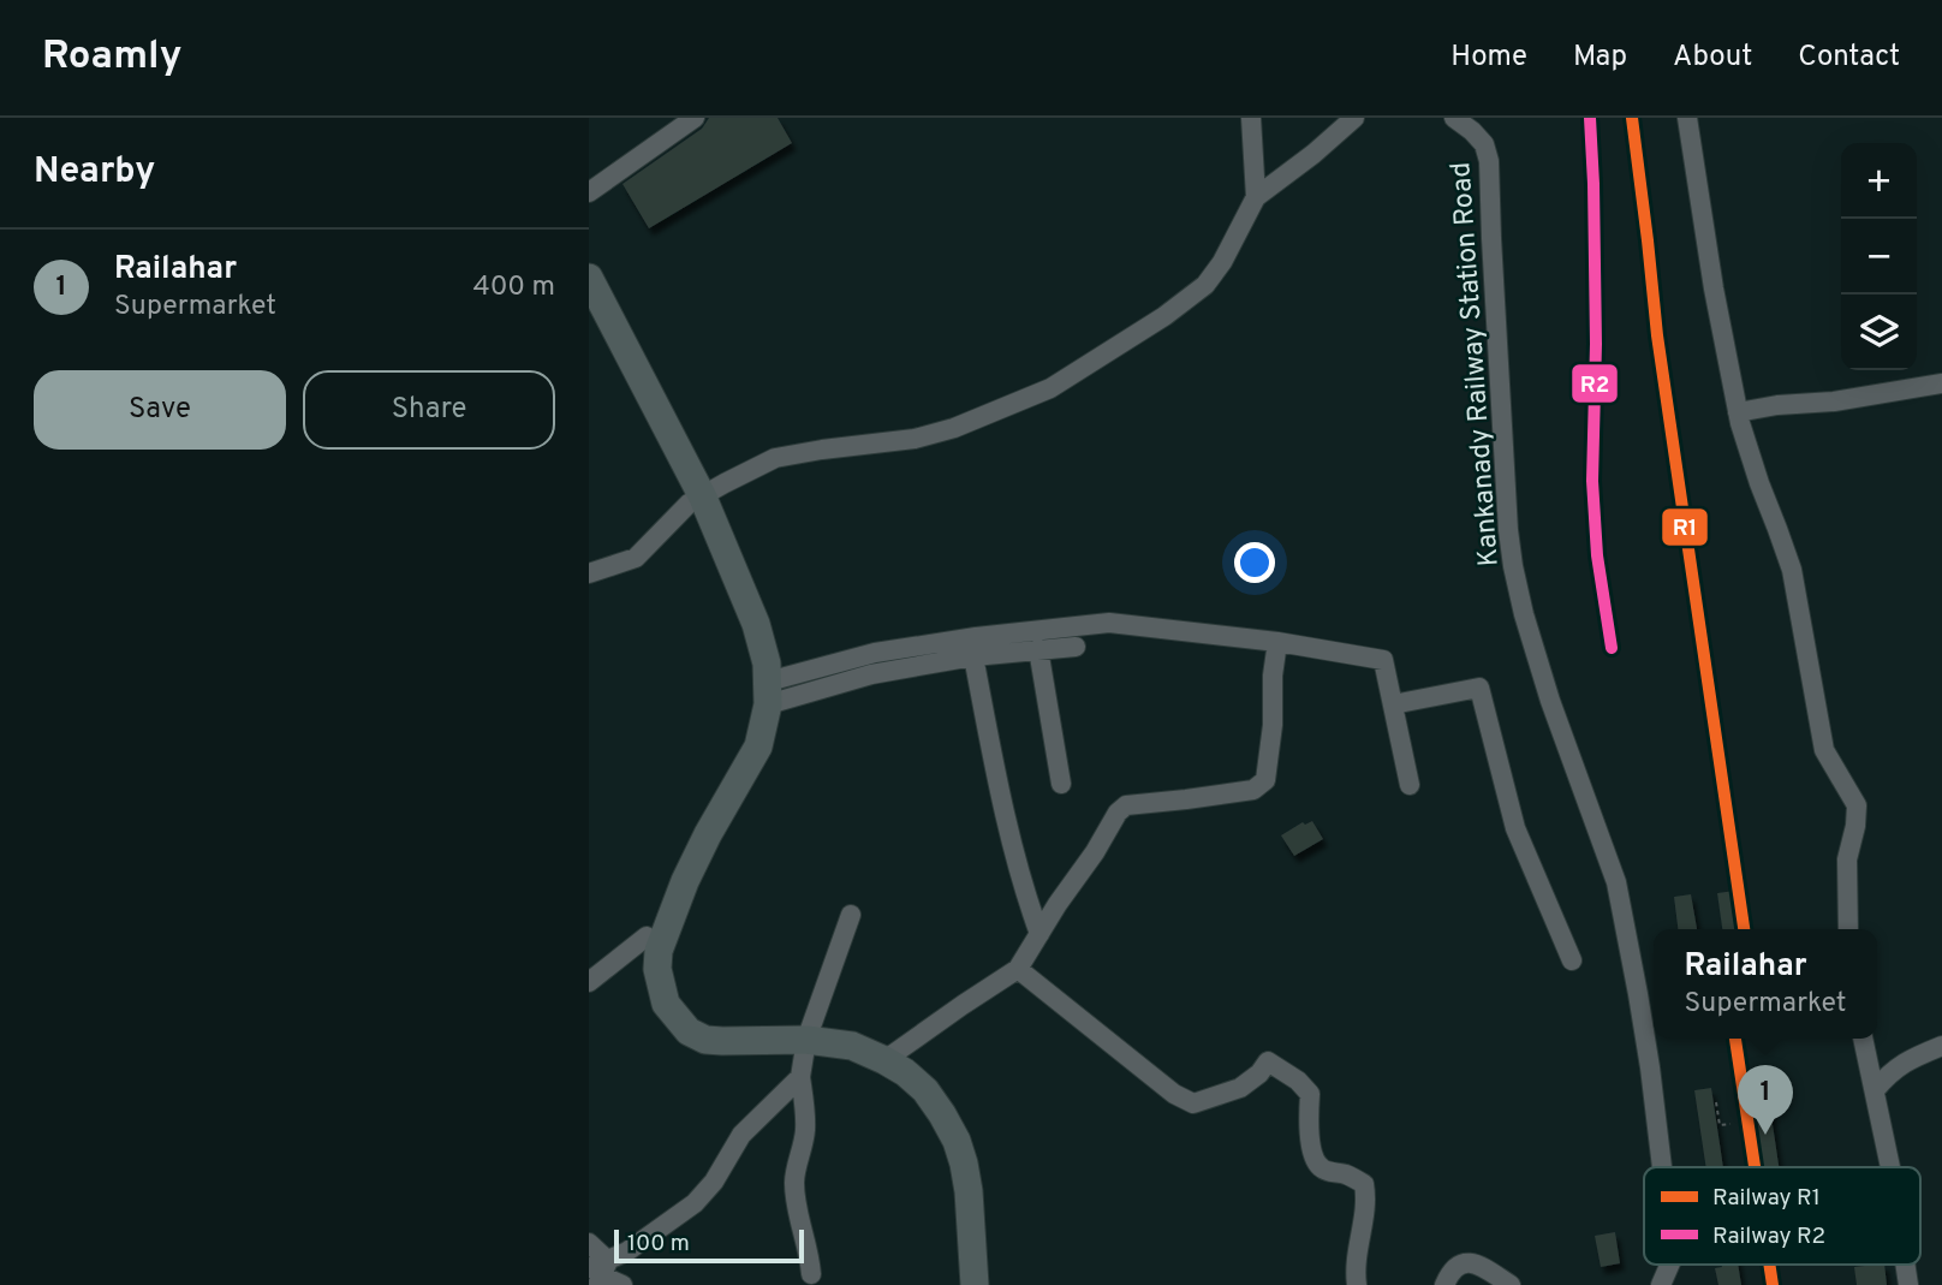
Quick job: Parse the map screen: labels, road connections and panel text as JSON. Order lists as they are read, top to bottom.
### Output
{
  "streets": {
    "street": ["Kankanady Railway Station Road"]
  },
  "lines": ["rail line R1", "rail line R2"],
  "legend": ["Railway R1", "Railway R2"],
  "scale_bar": "100 m",
  "page": {
    "header": "Roamly",
    "nav": [
      "Home",
      "Map",
      "About",
      "Contact"
    ],
    "heading": "Nearby",
    "map_buttons": ["+", "−"],
    "list": [
      {
        "mark": "1",
        "name": "Railahar",
        "note": "Supermarket",
        "value": "400 m"
      }
    ],
    "buttons": ["Save", "Share"],
    "popup": ["Railahar", "Supermarket"],
    "pins": "1",
    "scale": "100 m"
  }
}
